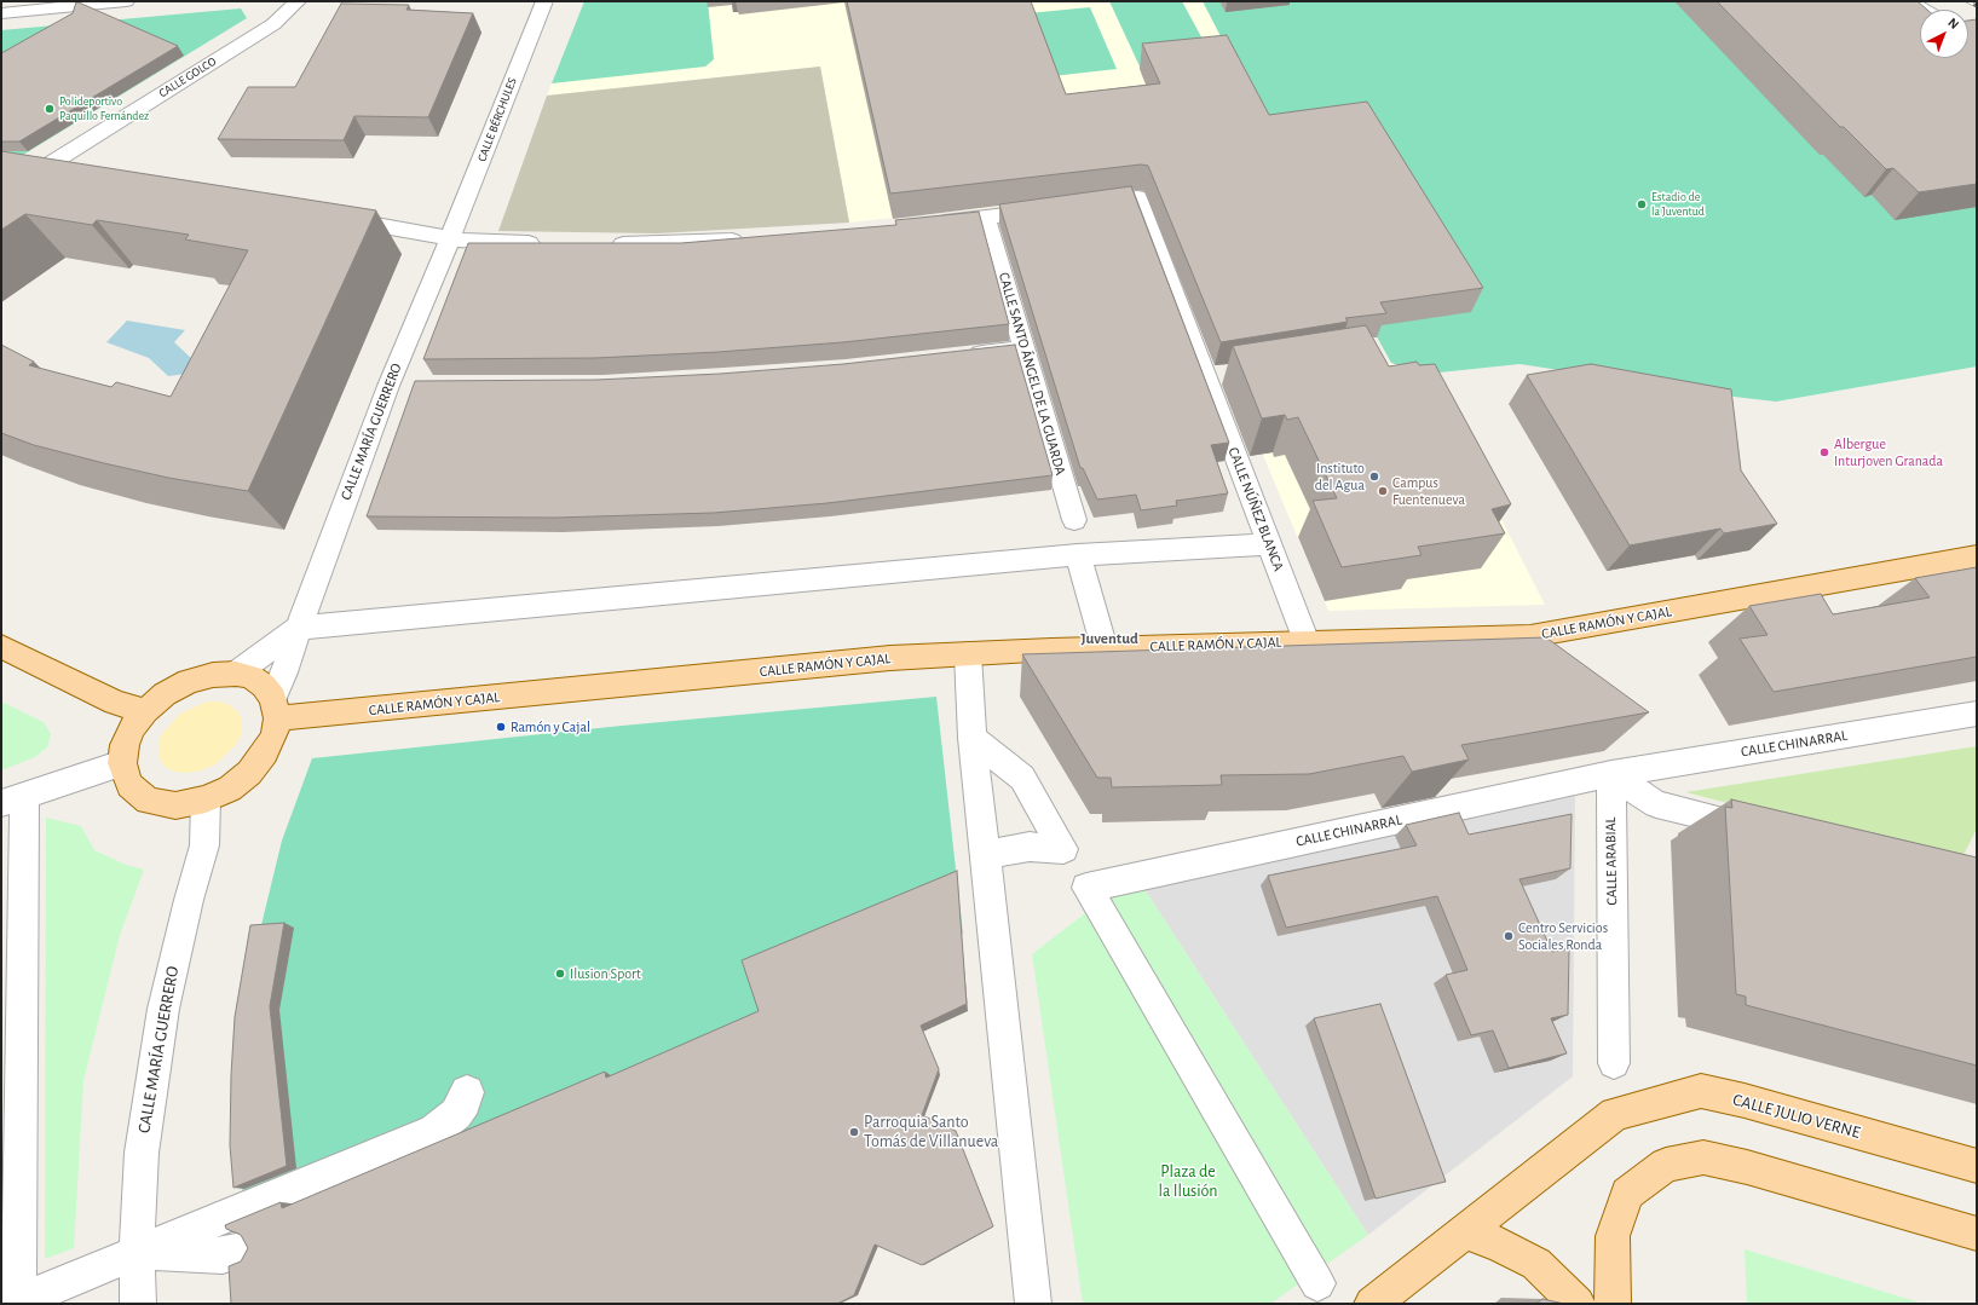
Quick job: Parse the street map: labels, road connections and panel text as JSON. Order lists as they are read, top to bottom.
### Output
{
  "streets": {
    "main road": ["CALLE RAMÓN Y CAJAL", "CALLE JULIO VERNE"],
    "street": [
      "CALLE GOLCO",
      "CALLE BÉRCHULES",
      "CALLE SANTO ÁNGEL DE LA GUARDA",
      "CALLE MARÍA GUERRERO",
      "CALLE NÚÑEZ BLANCA",
      "CALLE CHINARRAL",
      "CALLE ARABIAL"
    ]
  },
  "crossings": [
    ["CALLE BÉRCHULES", "CALLE MARÍA GUERRERO"],
    ["CALLE MARÍA GUERRERO", "CALLE RAMÓN Y CAJAL"],
    ["CALLE NÚÑEZ BLANCA", "CALLE RAMÓN Y CAJAL"],
    ["CALLE CHINARRAL", "CALLE ARABIAL"]
  ],
  "districts": ["Juventud"],
  "parks": ["Plaza de la Ilusión"],
  "places": [
    "Polideportivo Paquillo Fernández",
    "Estadio de la Juventud",
    "Albergue Inturjoven Granada",
    "Instituto del Agua",
    "Campus Fuentenueva",
    "Ramón y Cajal",
    "Centro Servicios Sociales Ronda",
    "Ilusion Sport",
    "Parroquia Santo Tomás de Villanueva"
  ],
  "north": "top right"
}
